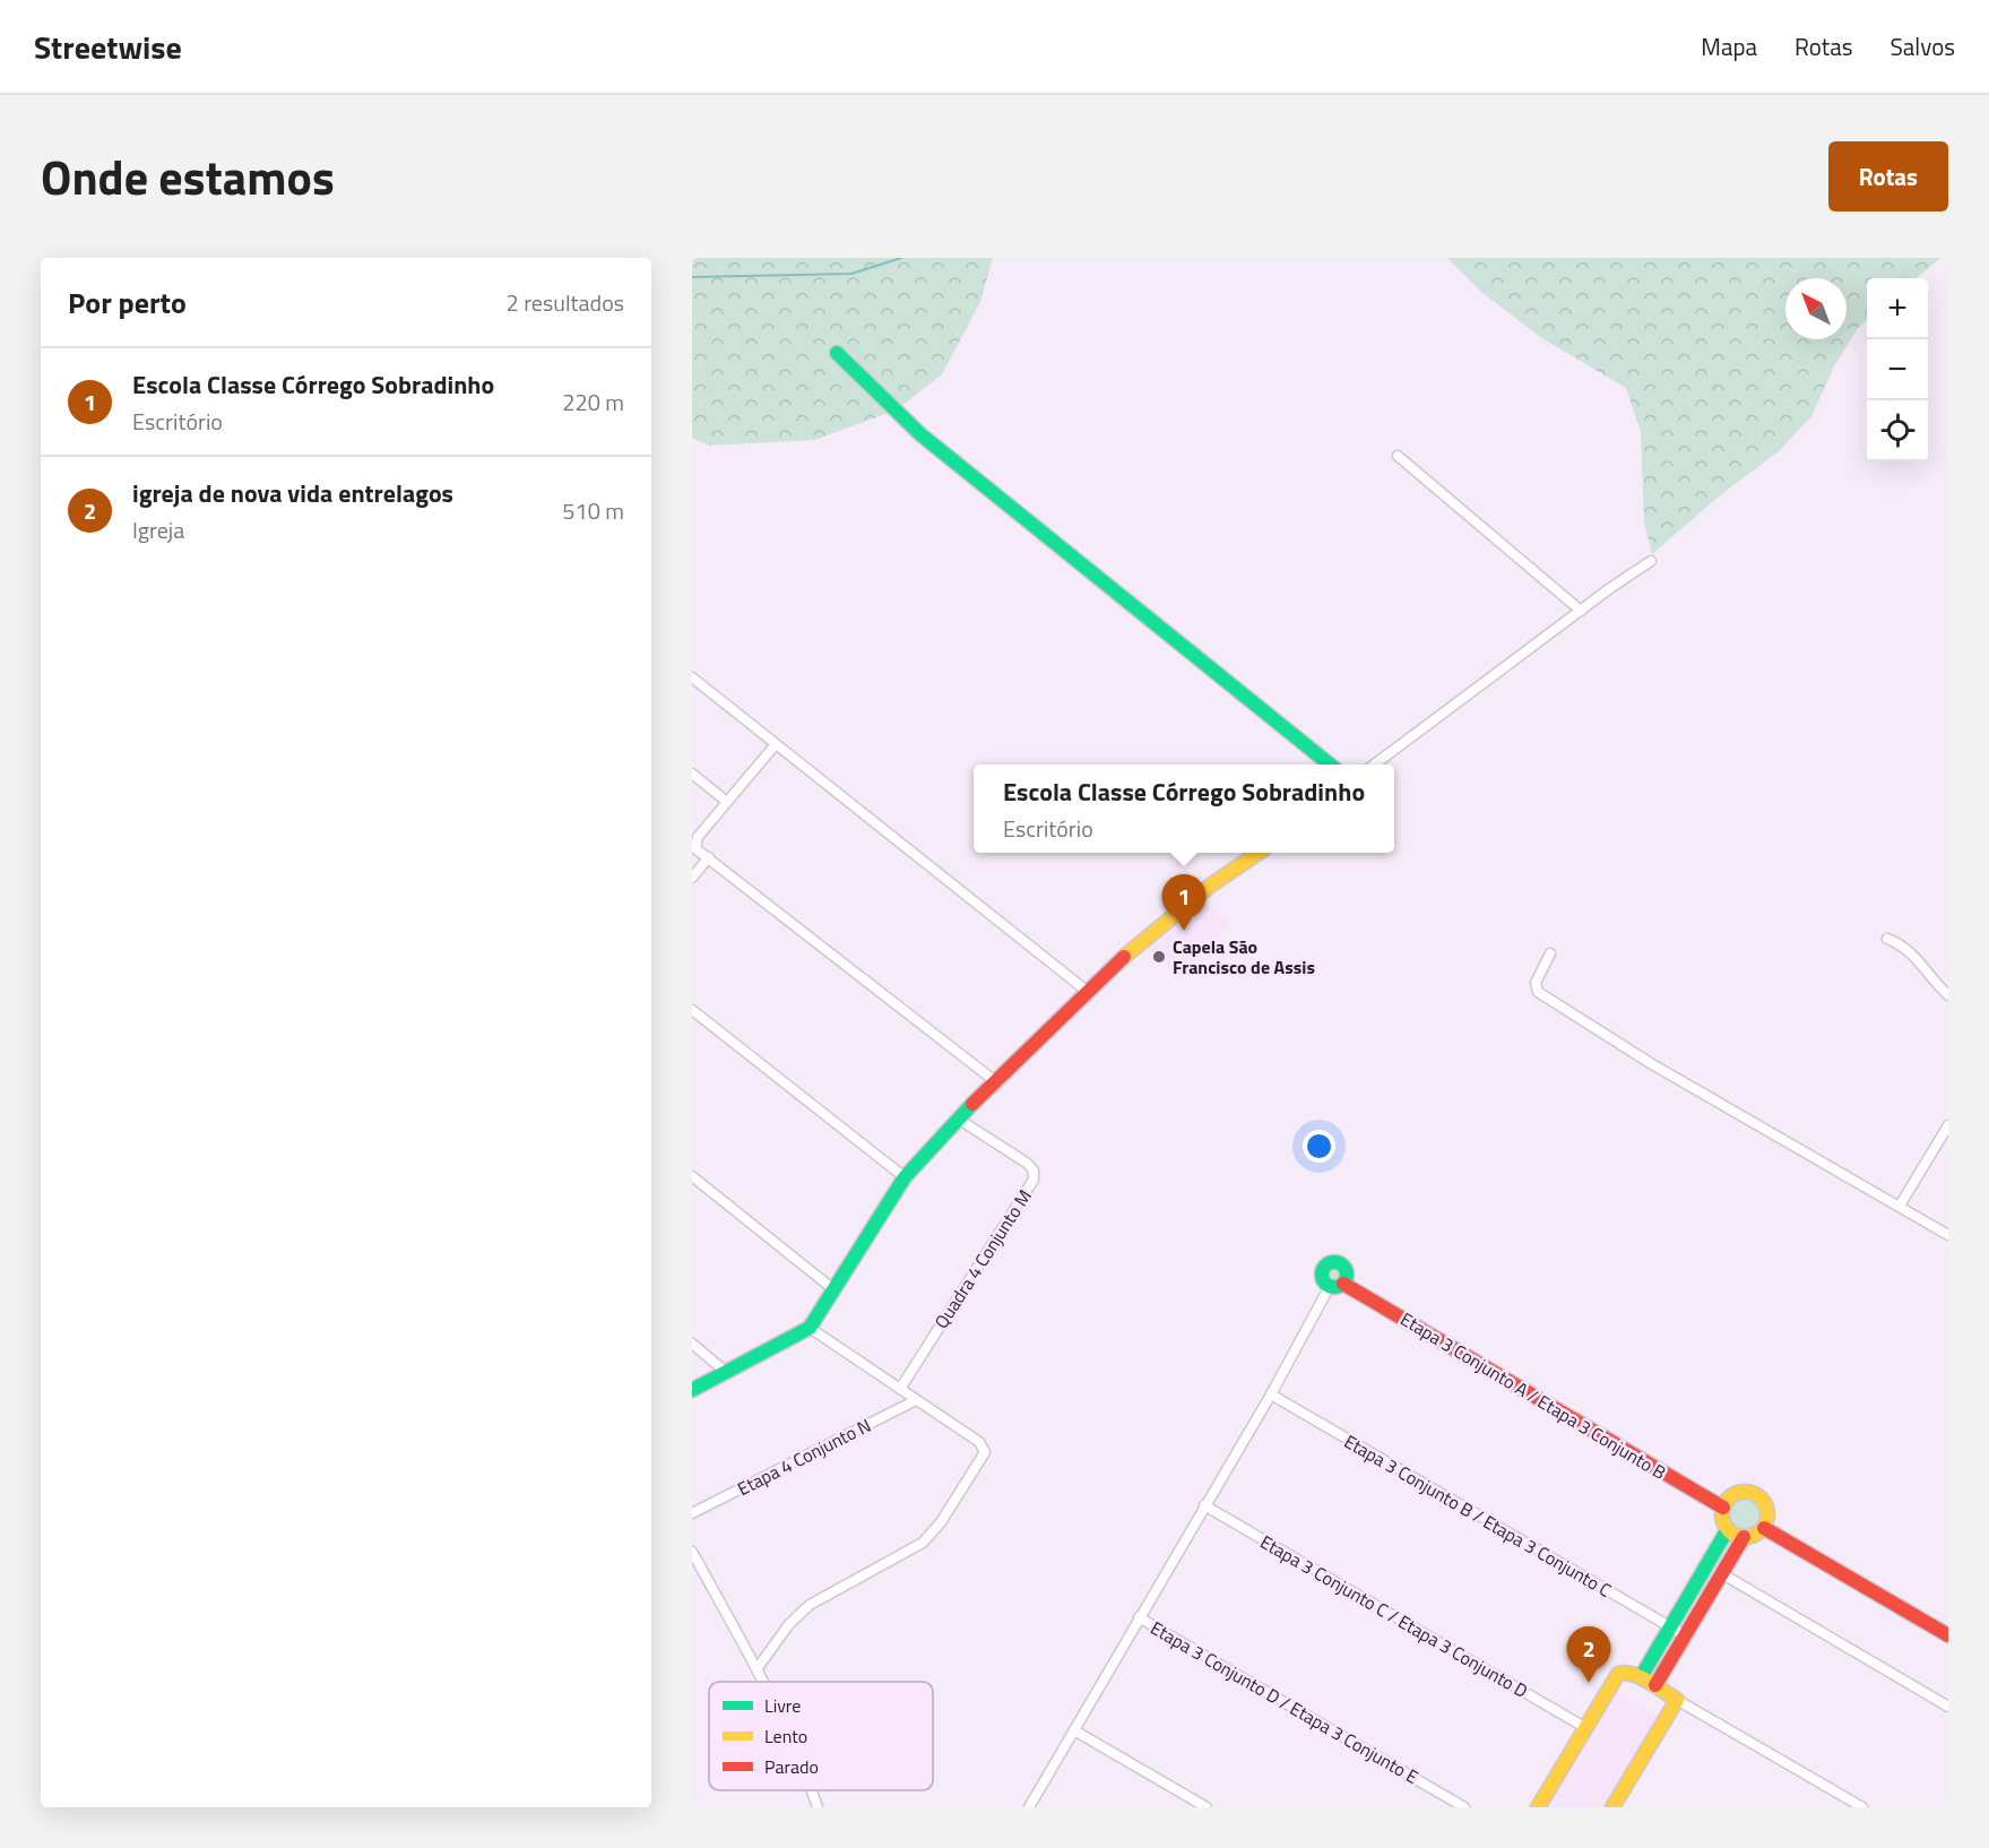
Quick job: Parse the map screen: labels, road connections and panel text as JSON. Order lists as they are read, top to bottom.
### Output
{
  "streets": {
    "street": [
      "Quadra 4 Conjunto M",
      "Etapa 3 Conjunto A / Etapa 3 Conjunto B",
      "Etapa 4 Conjunto N",
      "Etapa 3 Conjunto B / Etapa 3 Conjunto C",
      "Etapa 3 Conjunto C / Etapa 3 Conjunto D",
      "Etapa 3 Conjunto D / Etapa 3 Conjunto E"
    ]
  },
  "places": ["Capela São Francisco de Assis"],
  "legend": ["Livre", "Lento", "Parado"],
  "north": "top left",
  "page": {
    "header": "Streetwise",
    "nav": ["Mapa", "Rotas", "Salvos"],
    "title": "Onde estamos",
    "buttons": "Rotas",
    "heading": ["Por perto", "2 resultados"],
    "map_buttons": ["+", "−"],
    "list": [
      {
        "mark": "1",
        "name": "Escola Classe Córrego Sobradinho",
        "note": "Escritório",
        "value": "220 m"
      },
      {
        "mark": "2",
        "name": "igreja de nova vida entrelagos",
        "note": "Igreja",
        "value": "510 m"
      }
    ],
    "popup": ["Escola Classe Córrego Sobradinho", "Escritório"],
    "pins": ["1", "2"]
  }
}
